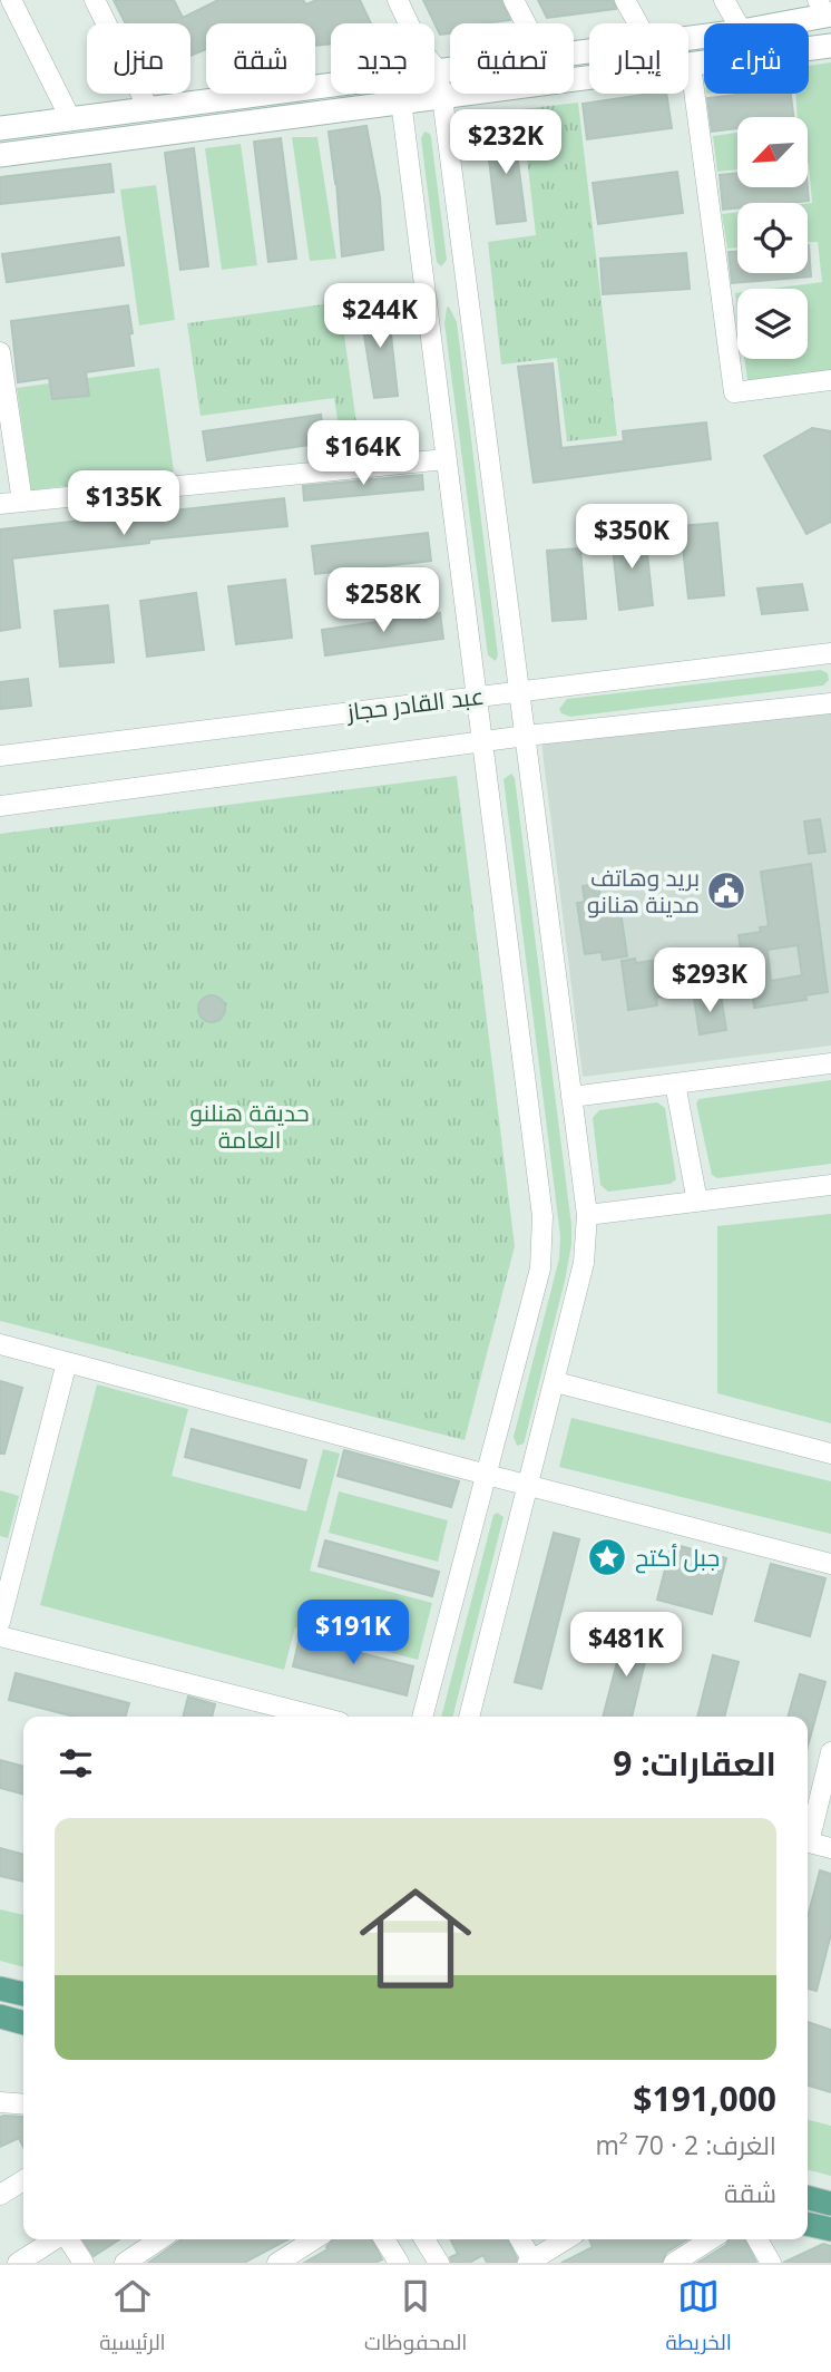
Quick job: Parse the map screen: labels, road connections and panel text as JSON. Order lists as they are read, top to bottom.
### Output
{
  "streets": {
    "street": ["عبد القادر حجاز"]
  },
  "parks": ["حديقة هنلنو العامة"],
  "places": {
    "public building": ["بريد وهاتف مدينة هنانو"],
    "place": ["جبل أكتح"]
  },
  "north": "bottom left",
  "page": {
    "chip": [
      "شراء",
      "إيجار",
      "تصفية",
      "جديد",
      "شقة",
      "منزل"
    ],
    "price": [
      "$232K",
      "$244K",
      "$164K",
      "$135K",
      "$350K",
      "$258K",
      "$293K",
      "$191K",
      "$481K"
    ],
    "heading": "العقارات: 9",
    "list": [
      {
        "name": "$191,000",
        "note": "الغرف: 2 · 70 m² · شقة"
      }
    ],
    "tabs": ["الخريطة", "المحفوظات", "الرئيسية"]
  }
}
